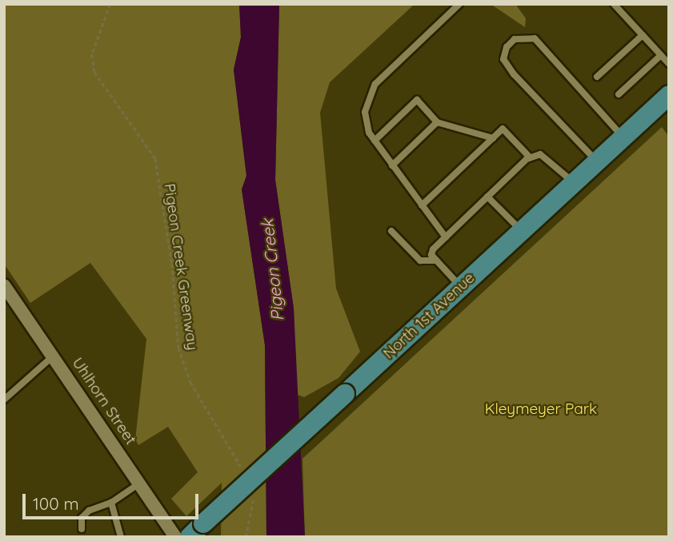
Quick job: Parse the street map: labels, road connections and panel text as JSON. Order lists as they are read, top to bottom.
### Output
{
  "streets": {
    "main road": ["North 1st Avenue"],
    "street": ["Uhlhorn Street"],
    "path": ["Pigeon Creek Greenway"]
  },
  "water": ["Pigeon Creek"],
  "parks": ["Kleymeyer Park"],
  "scale_bar": "100 m"
}
